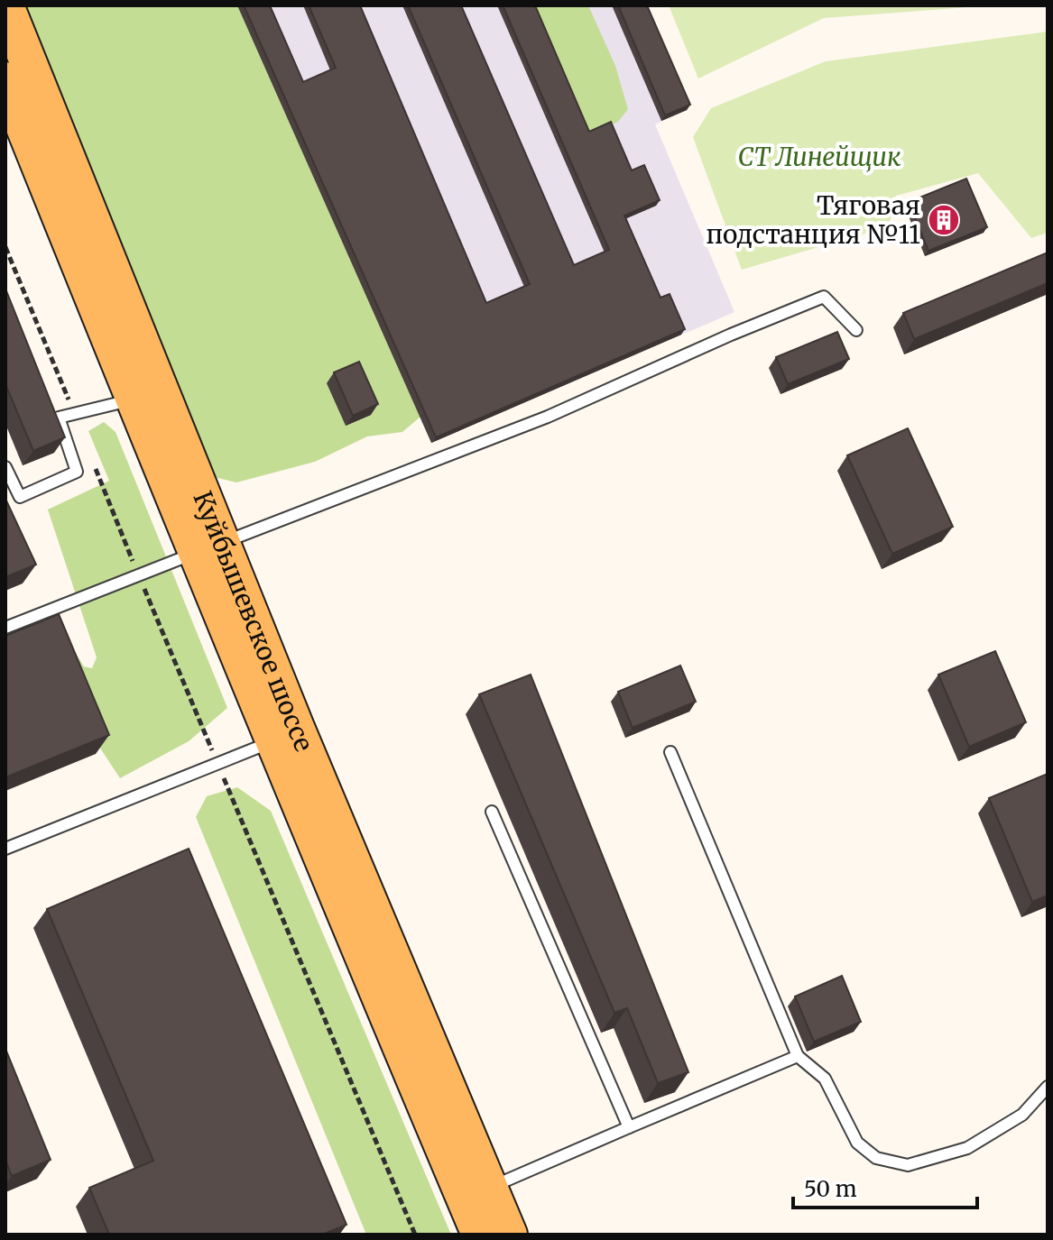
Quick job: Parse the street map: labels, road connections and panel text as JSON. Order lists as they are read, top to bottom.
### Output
{
  "streets": {
    "main road": ["Куйбышевское шоссе"]
  },
  "parks": ["СТ Линейщик"],
  "places": {
    "building": ["Тяговая подстанция №11"]
  },
  "scale_bar": "50 m"
}
